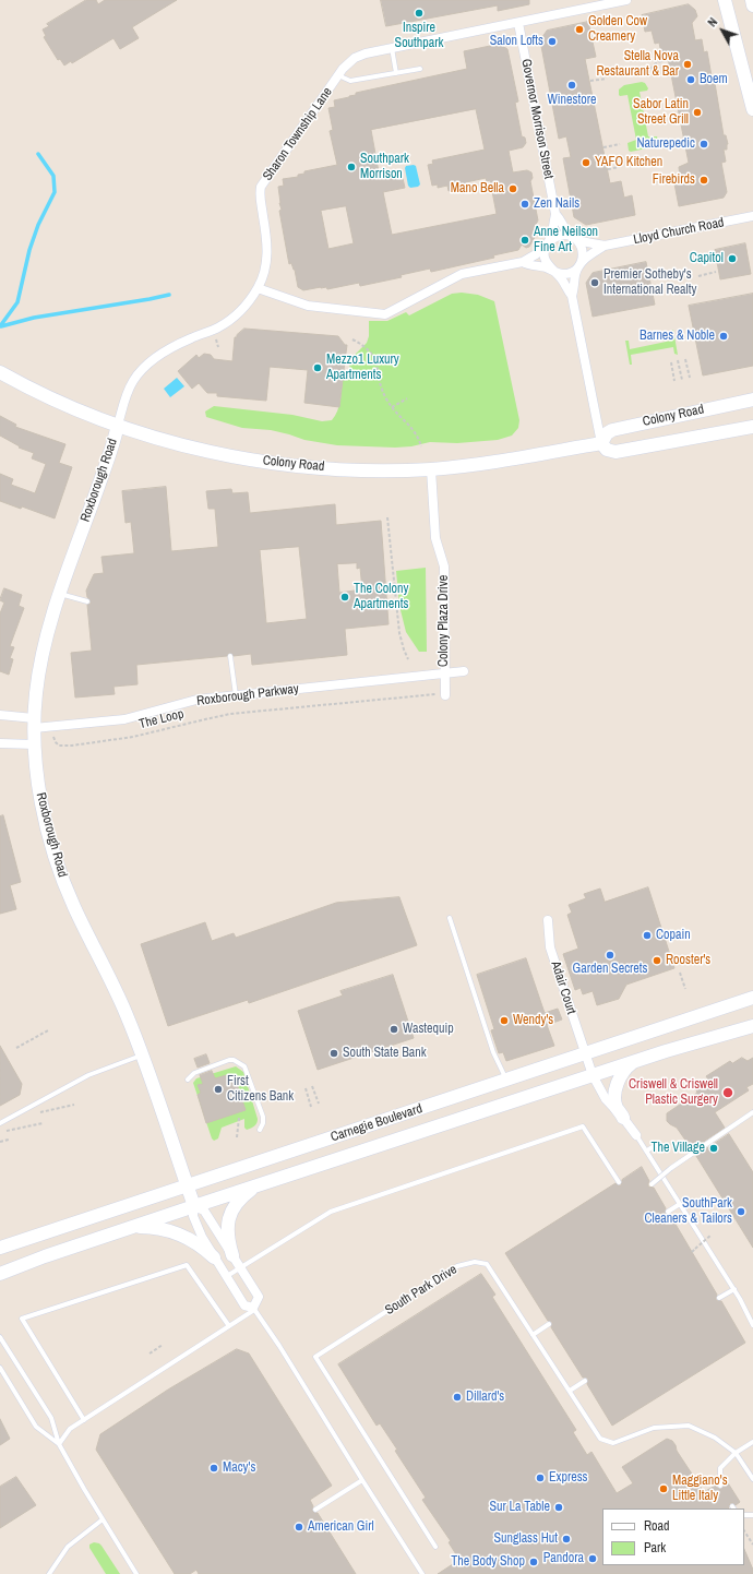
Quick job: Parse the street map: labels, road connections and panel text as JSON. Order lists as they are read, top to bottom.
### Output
{
  "streets": {
    "street": [
      "Governor Morrison Street",
      "Sharon Township Lane",
      "Lloyd Church Road",
      "Colony Road",
      "Roxborough Road",
      "Colony Plaza Drive",
      "Roxborough Parkway",
      "Adair Court",
      "Carnegie Boulevard"
    ],
    "lane": ["South Park Drive"],
    "path": ["The Loop"]
  },
  "crossings": [
    ["Governor Morrison Street", "Sharon Township Lane"],
    ["Governor Morrison Street", "Lloyd Church Road"],
    ["Governor Morrison Street", "Colony Road"],
    ["Sharon Township Lane", "Colony Road"],
    ["Sharon Township Lane", "Roxborough Road"],
    ["Colony Road", "Roxborough Road"],
    ["Colony Road", "Colony Plaza Drive"],
    ["Roxborough Road", "Roxborough Parkway"],
    ["Roxborough Road", "Carnegie Boulevard"],
    ["Colony Plaza Drive", "Roxborough Parkway"],
    ["Adair Court", "Carnegie Boulevard"]
  ],
  "places": [
    "Inspire Southpark",
    "Golden Cow Creamery",
    "Salon Lofts",
    "Stella Nova Restaurant & Bar",
    "Boem",
    "Winestore",
    "Sabor Latin Street Grill",
    "Naturepedic",
    "YAFO Kitchen",
    "Southpark Morrison",
    "Firebirds",
    "Mano Bella",
    "Zen Nails",
    "Anne Neilson Fine Art",
    "Capitol",
    "Premier Sotheby's International Realty",
    "Barnes & Noble",
    "Mezzo1 Luxury Apartments",
    "The Colony Apartments",
    "Copain",
    "Garden Secrets",
    "Rooster's",
    "Wendy's",
    "Wastequip",
    "South State Bank",
    "First Citizens Bank",
    "Criswell & Criswell Plastic Surgery",
    "The Village",
    "SouthPark Cleaners & Tailors",
    "Dillard's",
    "Macy's",
    "Express",
    "Maggiano's Little Italy",
    "Sur La Table",
    "American Girl",
    "Sunglass Hut",
    "Pandora",
    "The Body Shop"
  ],
  "legend": ["Road", "Park"],
  "north": "top left"
}
